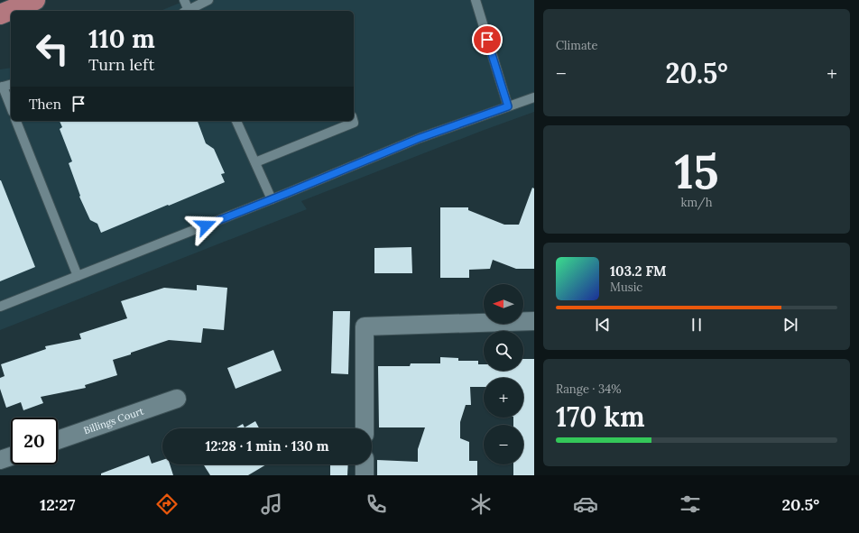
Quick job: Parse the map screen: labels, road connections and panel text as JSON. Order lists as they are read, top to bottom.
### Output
{
  "streets": {
    "street": ["Billings Court"]
  },
  "north": "left",
  "page": {
    "tile": [
      "Climate",
      ["15", "km/h"],
      ["Range · 34%", "170 km"]
    ],
    "turn": ["110 m", "Turn left"],
    "heat": ["−", "20.5°", "+"],
    "then": "Then",
    "song": ["103.2 FM", "Music"],
    "map_buttons": ["+", "−"],
    "limit": "20",
    "trip": "12:28 · 1 min · 130 m",
    "tabs": ["12:27", "20.5°"]
  }
}
